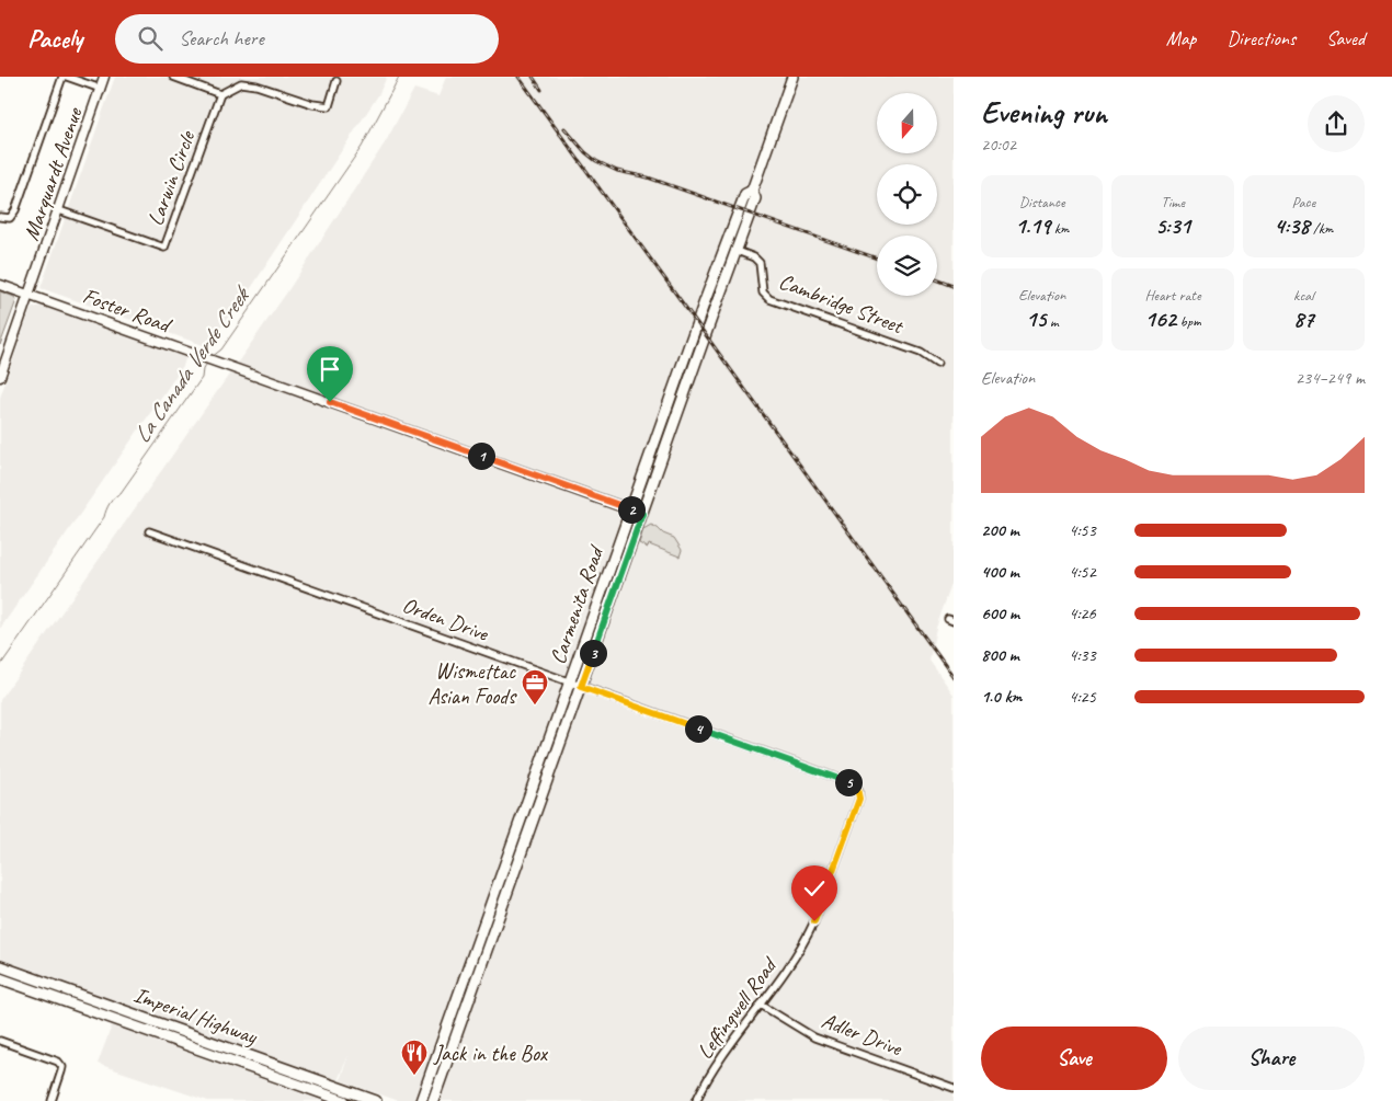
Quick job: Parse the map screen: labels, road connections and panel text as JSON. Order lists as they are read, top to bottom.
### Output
{
  "streets": {
    "main road": ["Carmenita Road", "Imperial Highway"],
    "street": [
      "Marquardt Avenue",
      "Larwin Circle",
      "Cambridge Street",
      "Foster Road",
      "Orden Drive",
      "Leffingwell Road",
      "Adler Drive"
    ]
  },
  "crossings": [
    ["Marquardt Avenue", "Larwin Circle"],
    ["Marquardt Avenue", "Foster Road"],
    ["Cambridge Street", "Carmenita Road"],
    ["Foster Road", "Carmenita Road"],
    ["Carmenita Road", "Orden Drive"],
    ["Orden Drive", "Leffingwell Road"],
    ["Leffingwell Road", "Adler Drive"]
  ],
  "water": ["La Canada Verde Creek"],
  "places": {
    "office": ["Wismettac Asian Foods"],
    "restaurant": ["Jack in the Box"]
  },
  "north": "bottom",
  "page": {
    "header": "Pacely",
    "search": "Search here",
    "nav": ["Map", "Directions", "Saved"],
    "heading": ["Evening run", "20:02"],
    "stats": [
      ["Distance", "1.19 km"],
      ["Time", "5:31"],
      ["Pace", "4:38 /km"],
      ["Elevation", "15 m"],
      ["Heart rate", "162 bpm"],
      ["kcal", "87"]
    ],
    "chart": ["Elevation", "234–249 m"],
    "pins": [
      "1",
      "2",
      "3",
      "4",
      "5"
    ],
    "list": [
      {
        "name": "200 m",
        "note": "4:53"
      },
      {
        "name": "400 m",
        "note": "4:52"
      },
      {
        "name": "600 m",
        "note": "4:26"
      },
      {
        "name": "800 m",
        "note": "4:33"
      },
      {
        "name": "1.0 km",
        "note": "4:25"
      }
    ],
    "buttons": ["Save", "Share"]
  }
}
